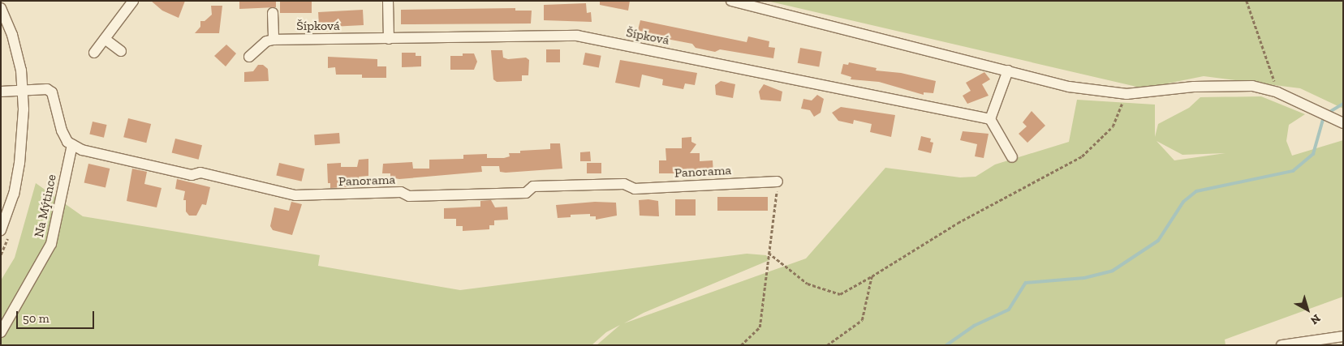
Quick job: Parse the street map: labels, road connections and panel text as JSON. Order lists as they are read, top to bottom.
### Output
{
  "streets": {
    "street": ["Šípková", "Panorama", "Na Mýtince"]
  },
  "crossings": [
    ["Panorama", "Na Mýtince"]
  ],
  "scale_bar": "50 m",
  "north": "bottom right"
}
